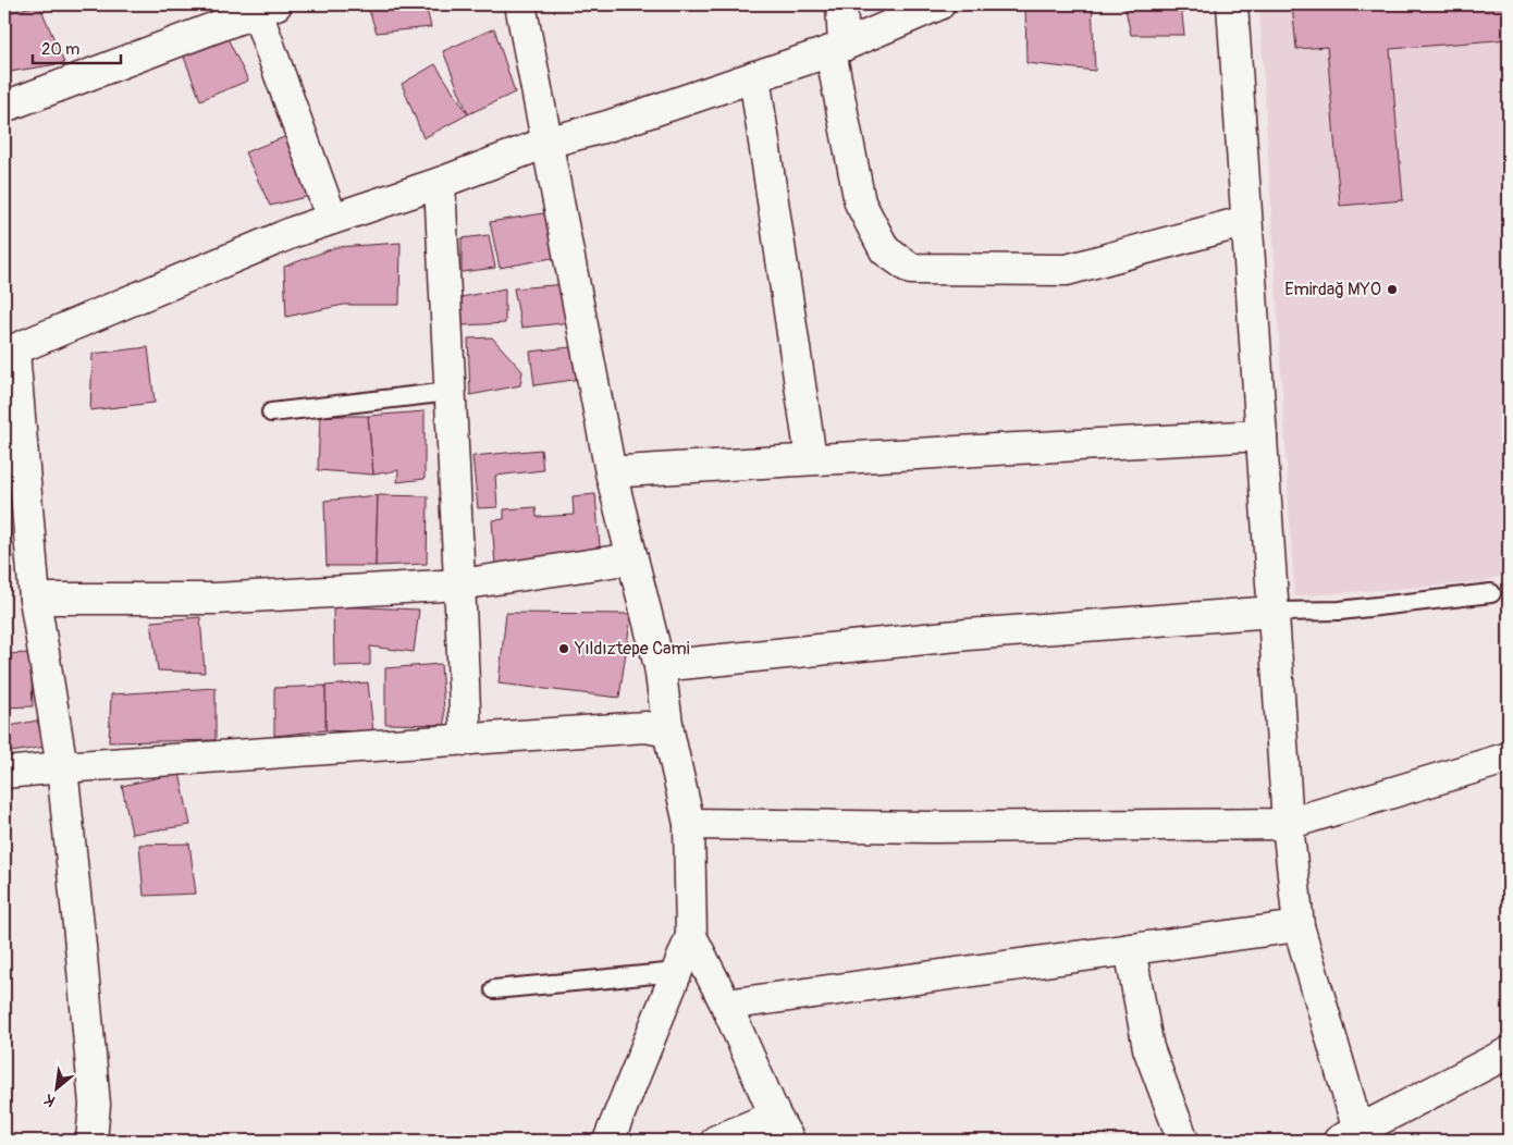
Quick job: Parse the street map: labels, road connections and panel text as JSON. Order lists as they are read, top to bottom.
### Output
{
  "places": ["Emirdağ MYO", "Yıldıztepe Cami"],
  "scale_bar": "20 m",
  "north": "bottom left"
}
